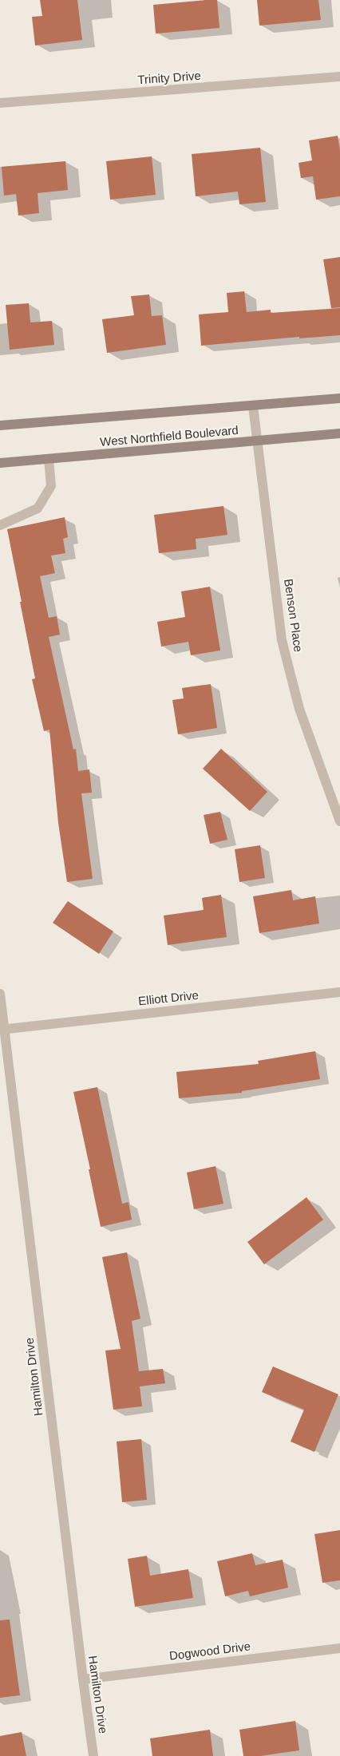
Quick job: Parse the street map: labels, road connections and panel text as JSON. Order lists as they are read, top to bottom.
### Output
{
  "streets": {
    "main road": ["West Northfield Boulevard"],
    "street": [
      "Trinity Drive",
      "Benson Place",
      "Elliott Drive",
      "Hamilton Drive",
      "Dogwood Drive"
    ]
  },
  "crossings": [
    ["West Northfield Boulevard", "Benson Place"],
    ["Elliott Drive", "Hamilton Drive"],
    ["Hamilton Drive", "Dogwood Drive"]
  ]
}
